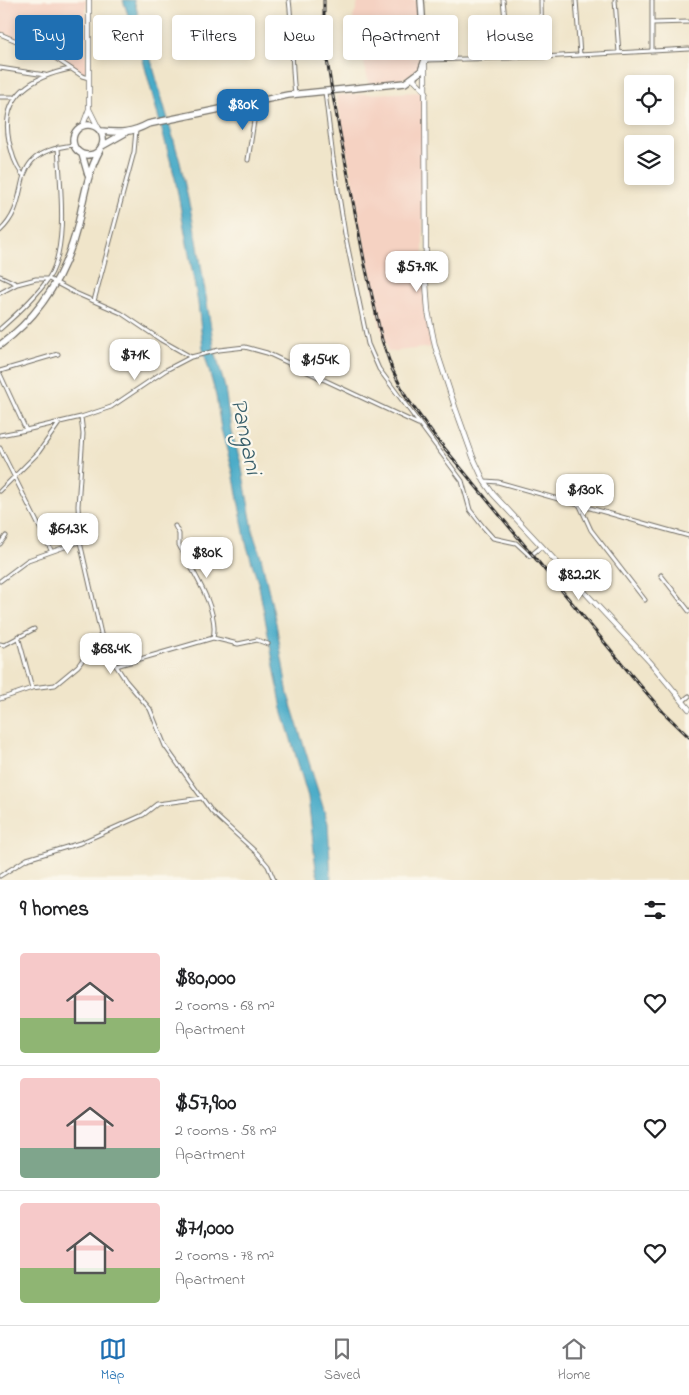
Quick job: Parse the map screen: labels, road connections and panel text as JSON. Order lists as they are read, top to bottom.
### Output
{
  "water": ["Pangani"],
  "page": {
    "chip": [
      "Buy",
      "Rent",
      "Filters",
      "New",
      "Apartment",
      "House"
    ],
    "price": [
      "$80K",
      "$57.9K",
      "$71K",
      "$154K",
      "$130K",
      "$61.3K",
      "$80K",
      "$82.2K",
      "$68.4K"
    ],
    "heading": "9 homes",
    "list": [
      {
        "name": "$80,000",
        "note": "2 rooms · 68 m² · Apartment"
      },
      {
        "name": "$57,900",
        "note": "2 rooms · 58 m² · Apartment"
      },
      {
        "name": "$71,000",
        "note": "2 rooms · 78 m² · Apartment"
      }
    ],
    "tabs": ["Map", "Saved", "Home"]
  }
}
